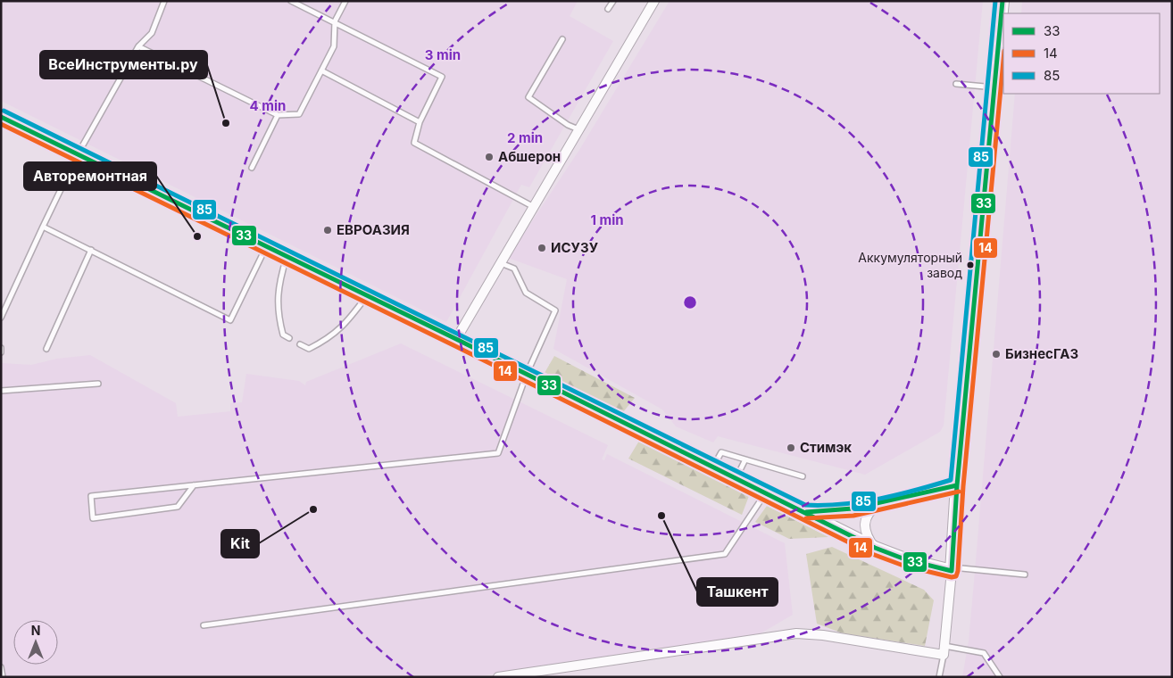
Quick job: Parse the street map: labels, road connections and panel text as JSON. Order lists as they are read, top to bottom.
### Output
{
  "places": [
    "ВсеИнструменты.ру",
    "Абшерон",
    "ЕВРОАЗИЯ",
    "Авторемонтная",
    "ИСУЗУ",
    "Аккумуляторный завод",
    "БизнесГАЗ",
    "Стимэк",
    "Kit",
    "Ташкент"
  ],
  "lines": ["transit line 33", "transit line 85", "transit line 14"],
  "legend": ["33", "14", "85"],
  "north": "top",
  "rings": [
    "3 min",
    "4 min",
    "2 min",
    "1 min"
  ]
}
